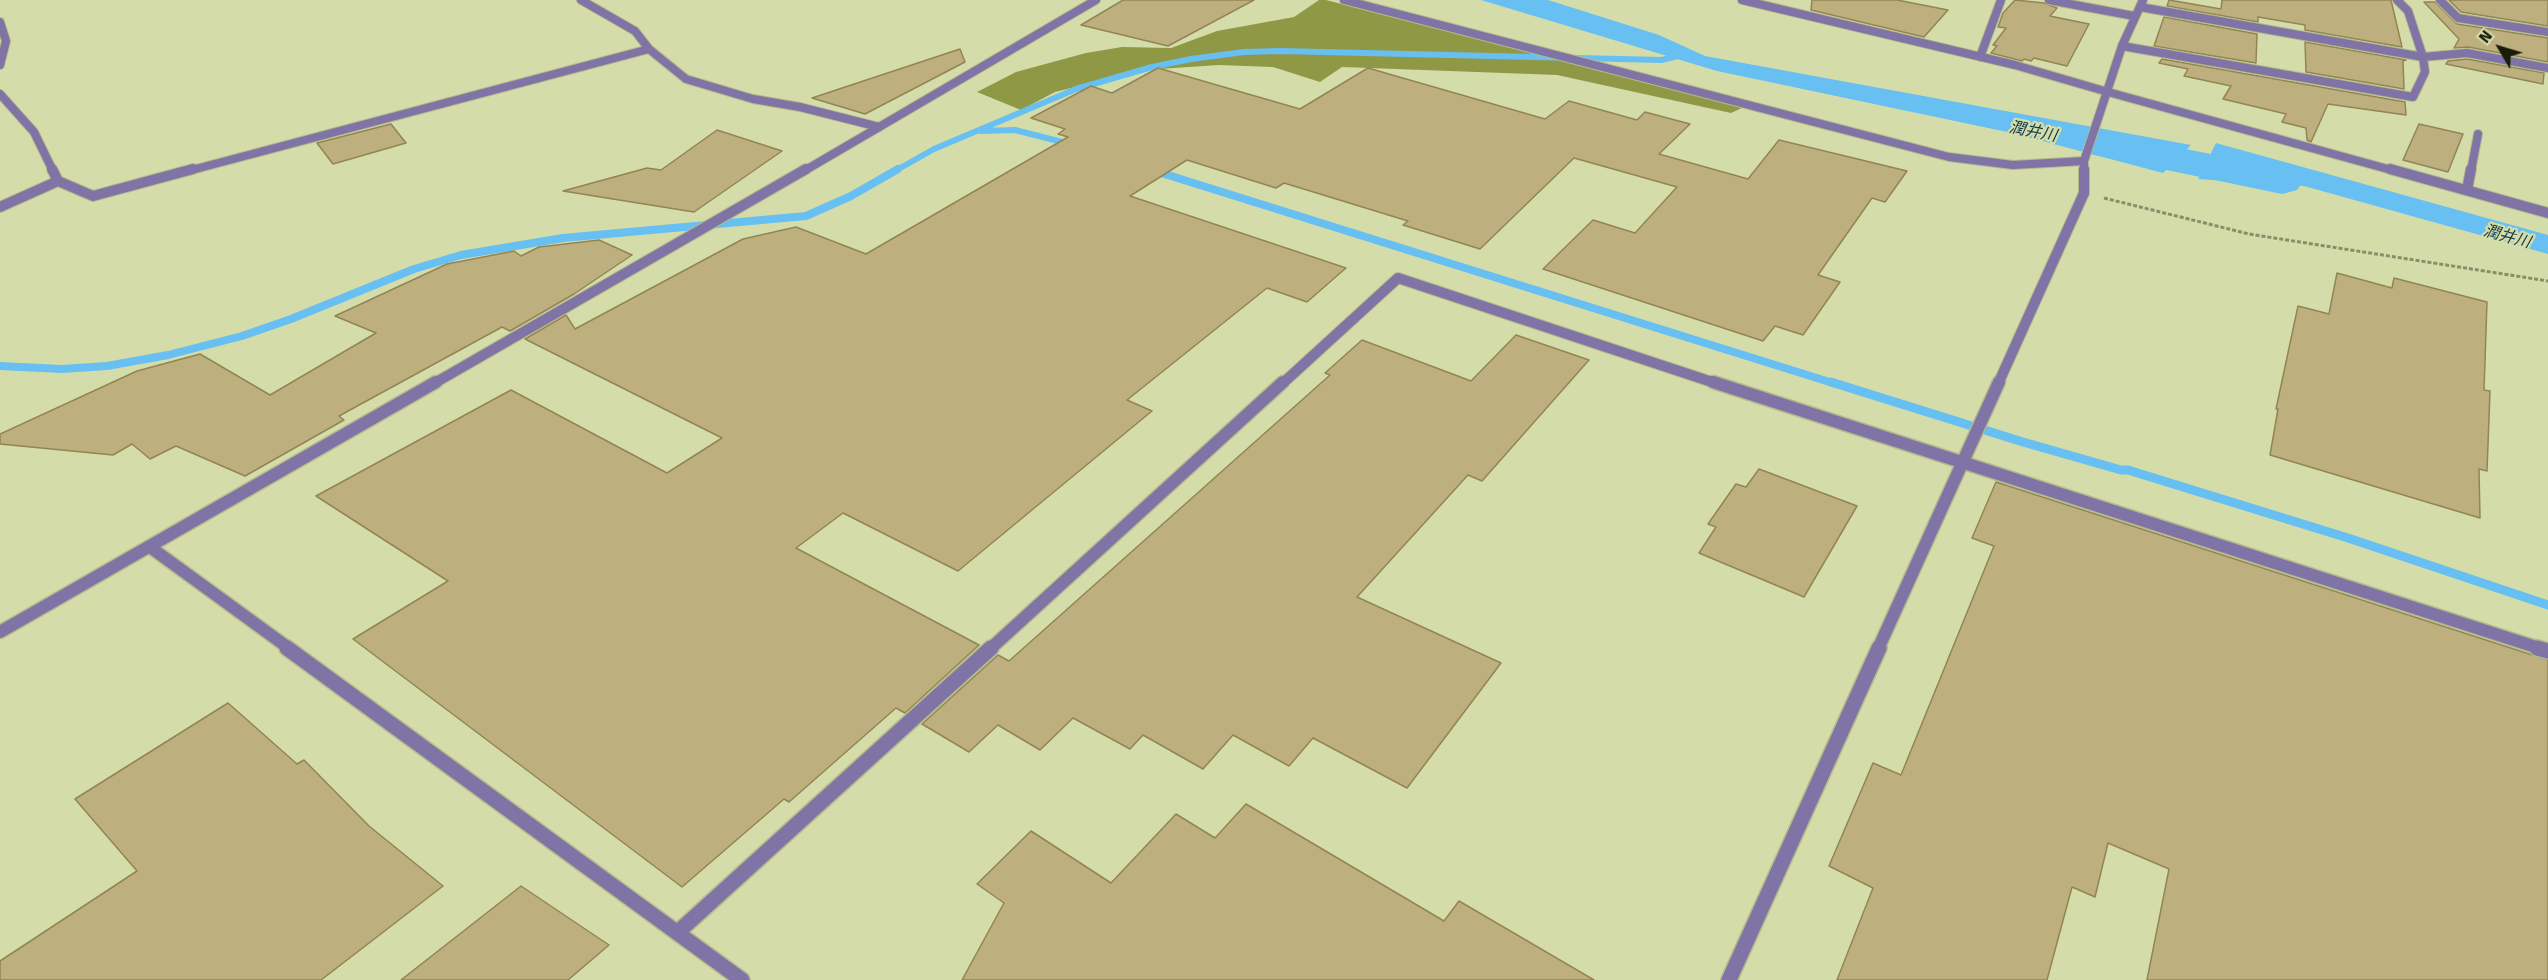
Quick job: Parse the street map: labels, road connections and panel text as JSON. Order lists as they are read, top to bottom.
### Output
{
  "water": ["潤井川"],
  "north": "top left"
}
